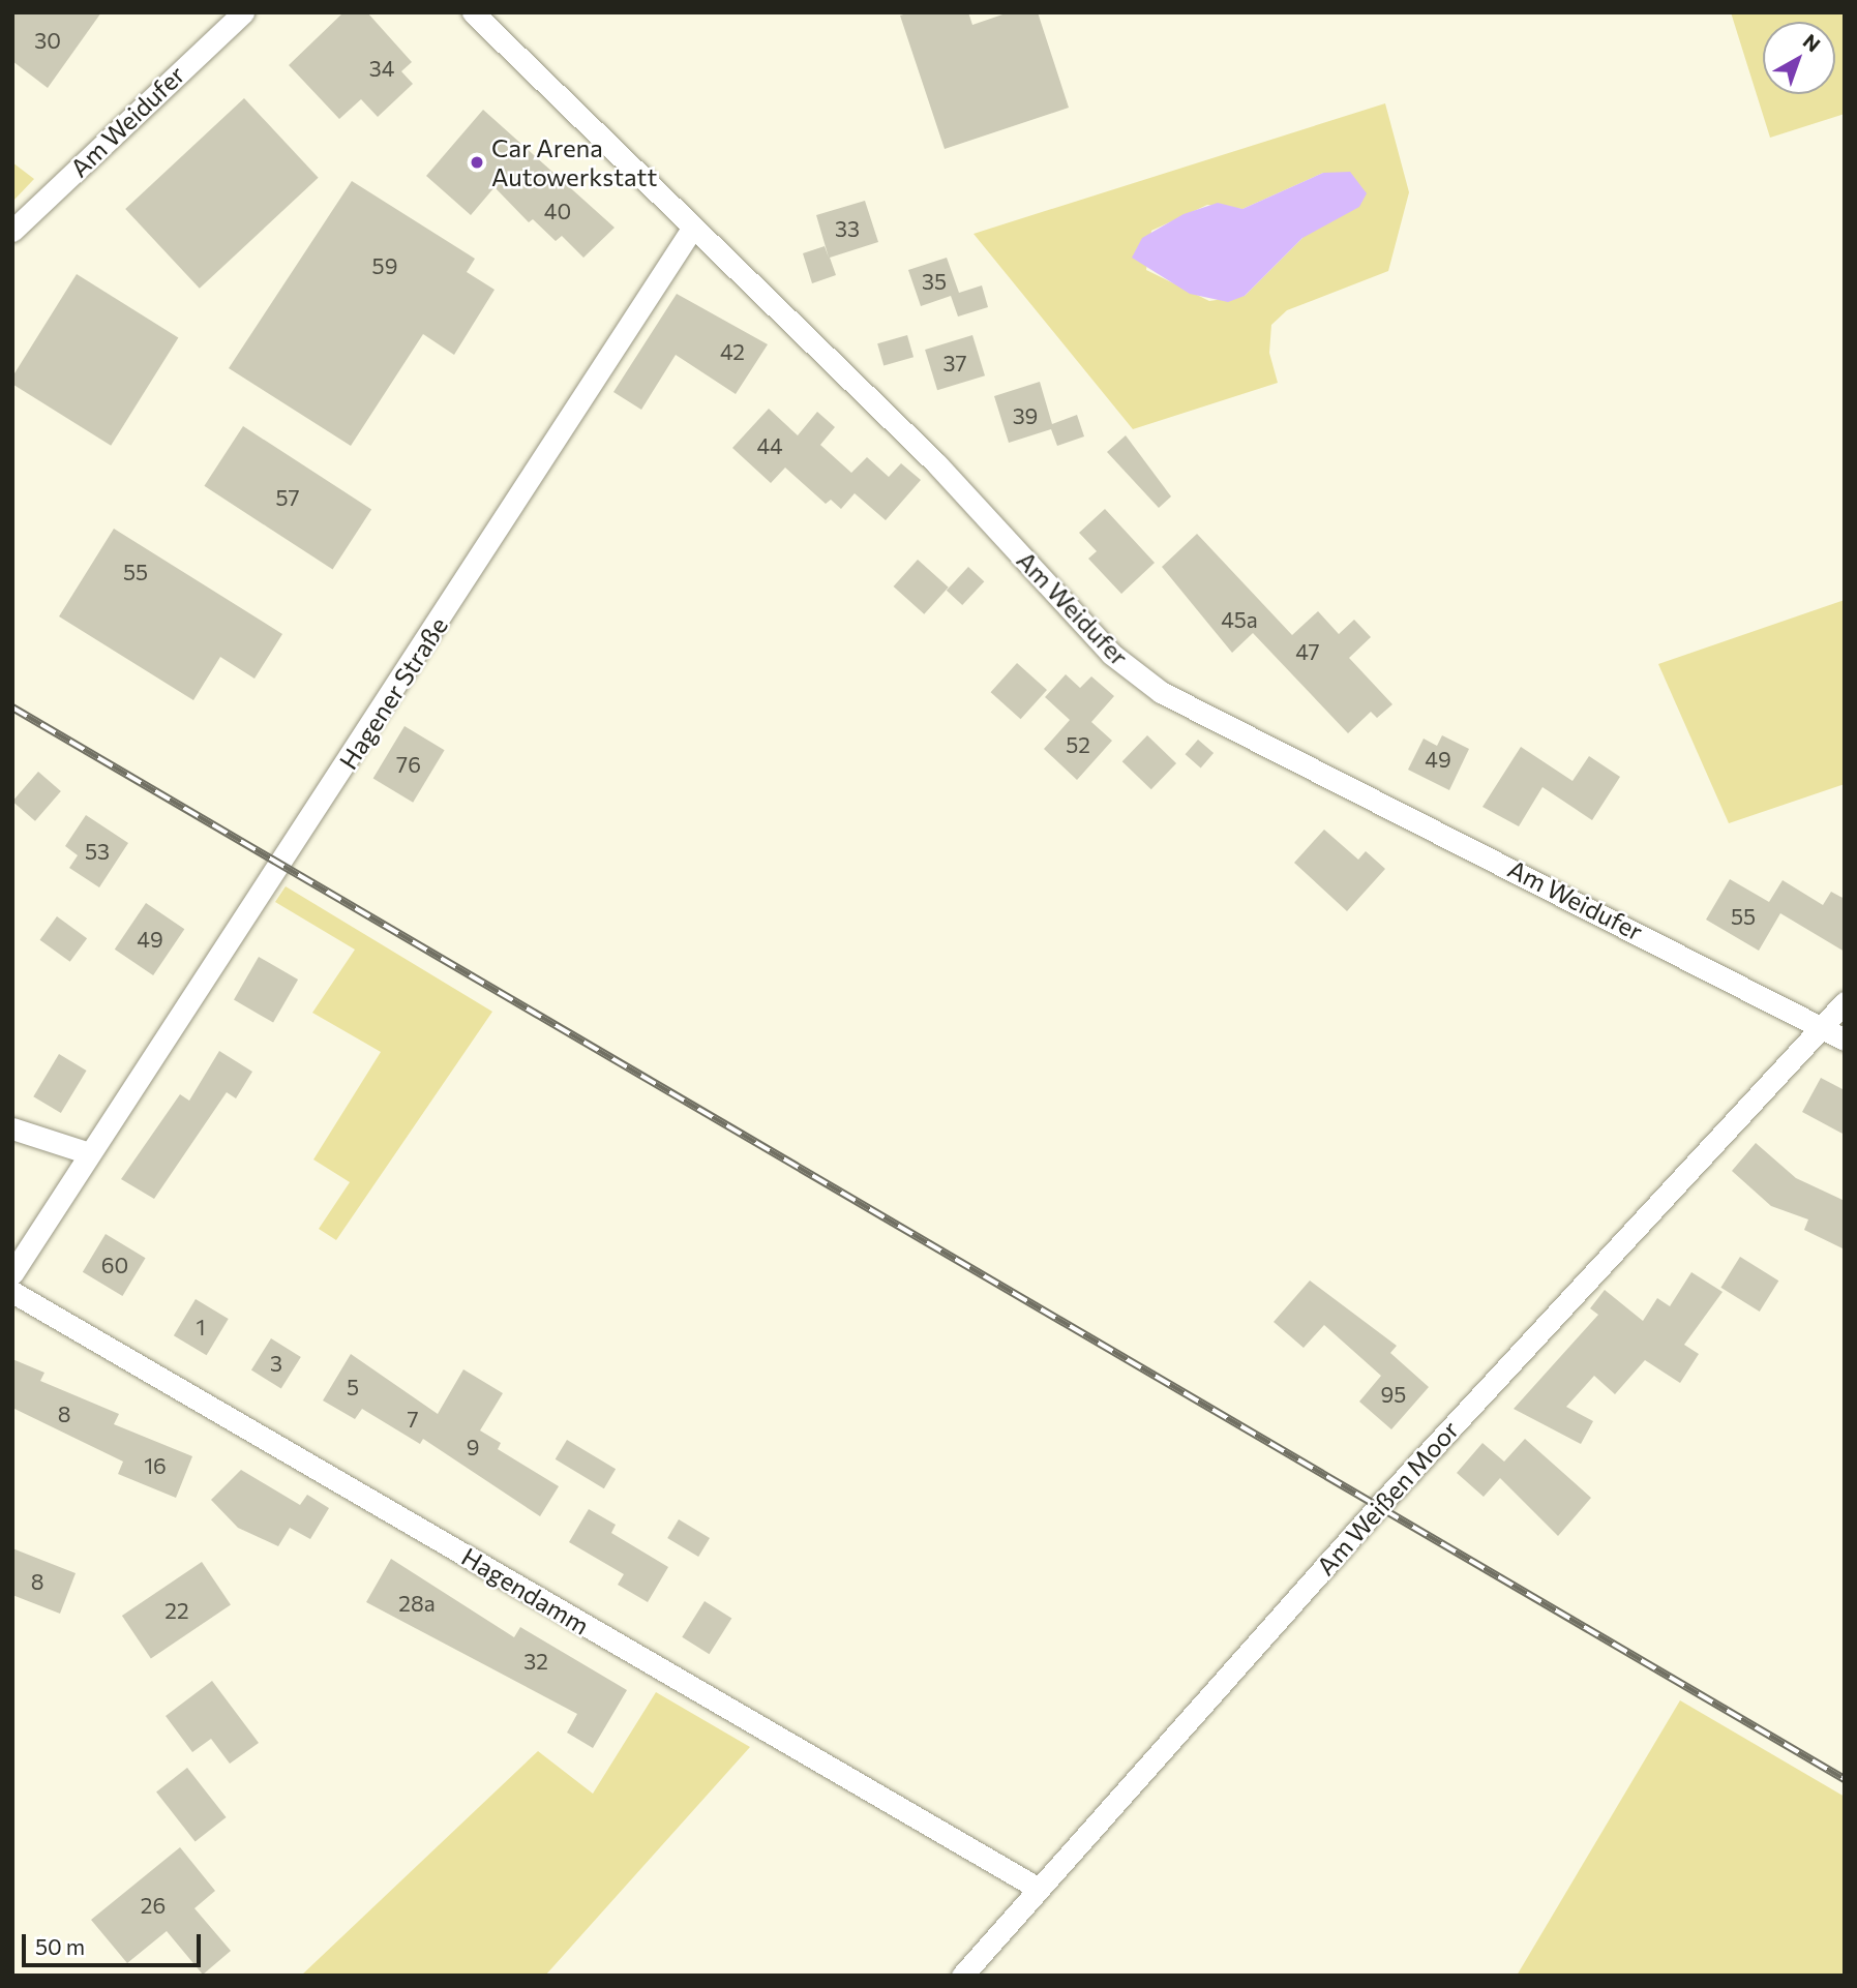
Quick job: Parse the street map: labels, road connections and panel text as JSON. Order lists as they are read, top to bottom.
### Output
{
  "streets": {
    "street": [
      "Am Weidufer",
      "Hagener Straße",
      "Am Weißen Moor",
      "Hagendamm"
    ]
  },
  "crossings": [
    ["Am Weidufer", "Hagener Straße"],
    ["Am Weidufer", "Am Weißen Moor"],
    ["Am Weißen Moor", "Hagendamm"]
  ],
  "places": ["Car Arena Autowerkstatt"],
  "house_numbers": [
    "30",
    "34",
    "40",
    "33",
    "59",
    "35",
    "42",
    "37",
    "39",
    "44",
    "57",
    "55",
    "45a",
    "47",
    "52",
    "49",
    "76",
    "53",
    "55",
    "49",
    "60",
    "1",
    "3",
    "5",
    "95",
    "8",
    "7",
    "9",
    "16",
    "8",
    "28a",
    "22",
    "32",
    "26"
  ],
  "scale_bar": "50 m",
  "north": "top right"
}
